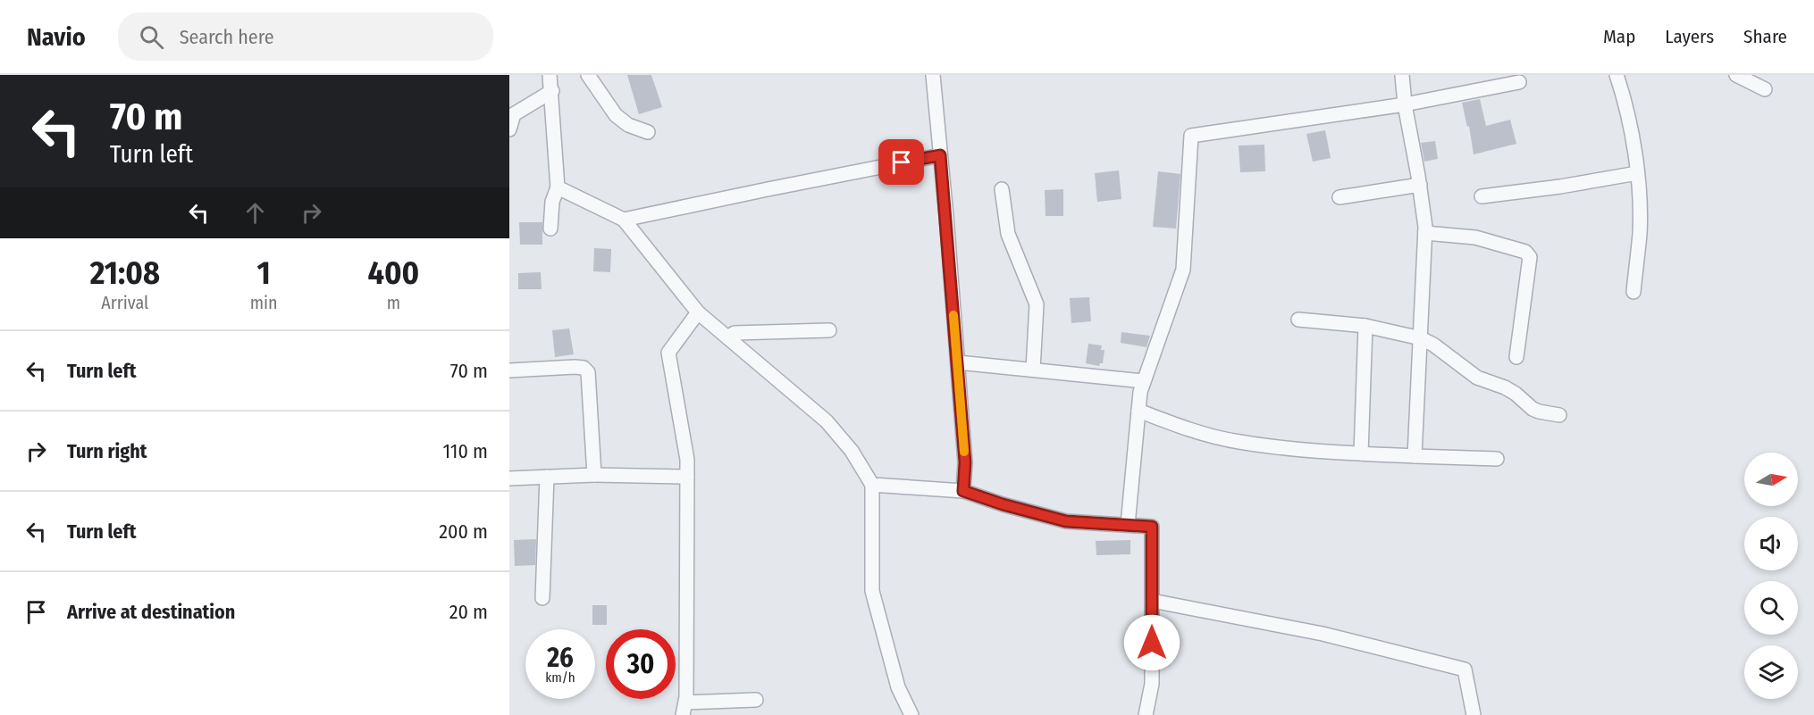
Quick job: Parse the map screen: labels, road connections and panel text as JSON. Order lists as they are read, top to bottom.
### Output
{
  "north": "right",
  "page": {
    "header": "Navio",
    "search": "Search here",
    "nav": ["Map", "Layers", "Share"],
    "turn": ["70 m", "Turn left"],
    "eta": [
      "21:08",
      "Arrival",
      "1",
      "min",
      "400",
      "m"
    ],
    "list": [
      {
        "name": "Turn left",
        "value": "70 m"
      },
      {
        "name": "Turn right",
        "value": "110 m"
      },
      {
        "name": "Turn left",
        "value": "200 m"
      },
      {
        "name": "Arrive at destination",
        "value": "20 m"
      }
    ],
    "speed": "26 km/h",
    "limit": "30"
  }
}
